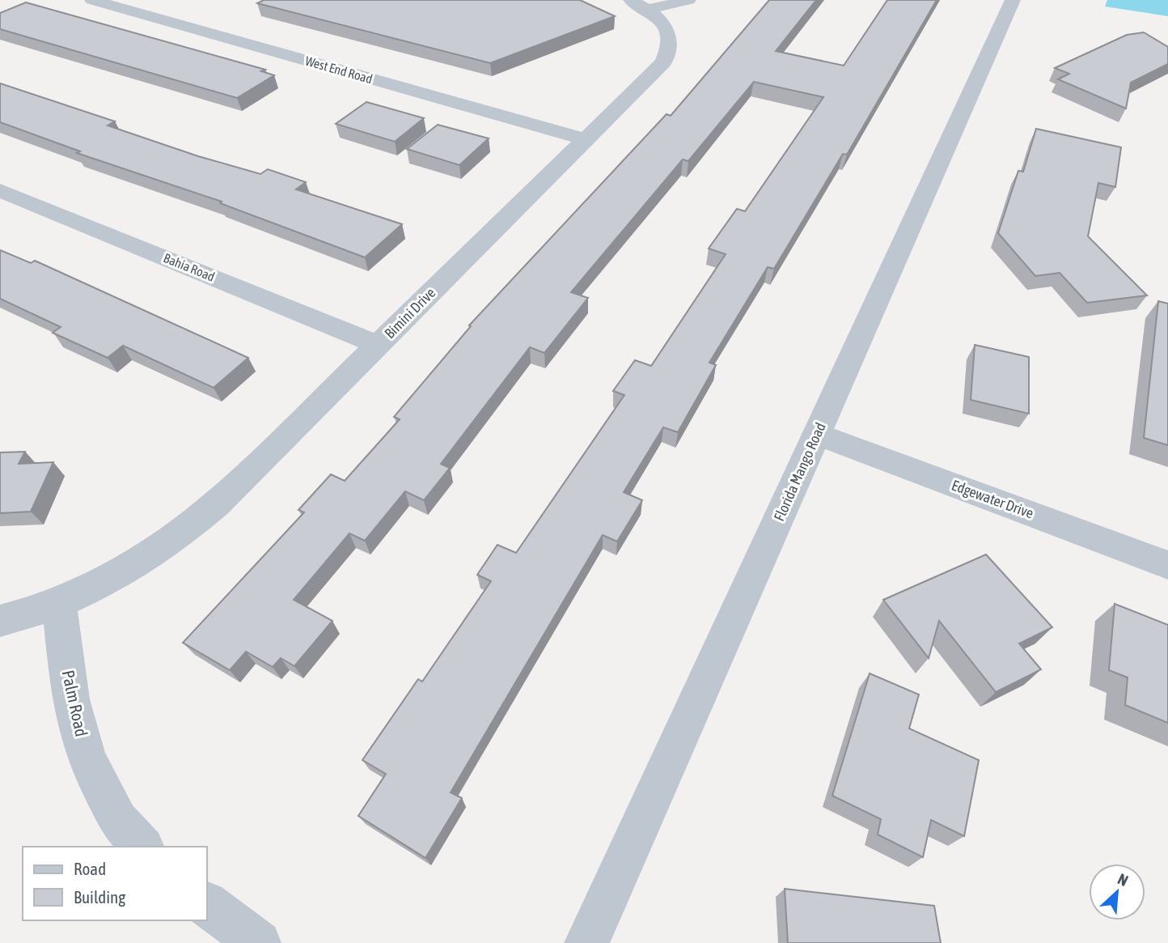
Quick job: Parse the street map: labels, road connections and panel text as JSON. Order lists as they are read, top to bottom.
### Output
{
  "streets": {
    "street": [
      "West End Road",
      "Bahia Road",
      "Bimini Drive",
      "Florida Mango Road",
      "Edgewater Drive",
      "Palm Road"
    ]
  },
  "crossings": [
    ["West End Road", "Bimini Drive"],
    ["Bahia Road", "Bimini Drive"],
    ["Bimini Drive", "Palm Road"],
    ["Florida Mango Road", "Edgewater Drive"]
  ],
  "legend": ["Road", "Building"],
  "north": "top right"
}
